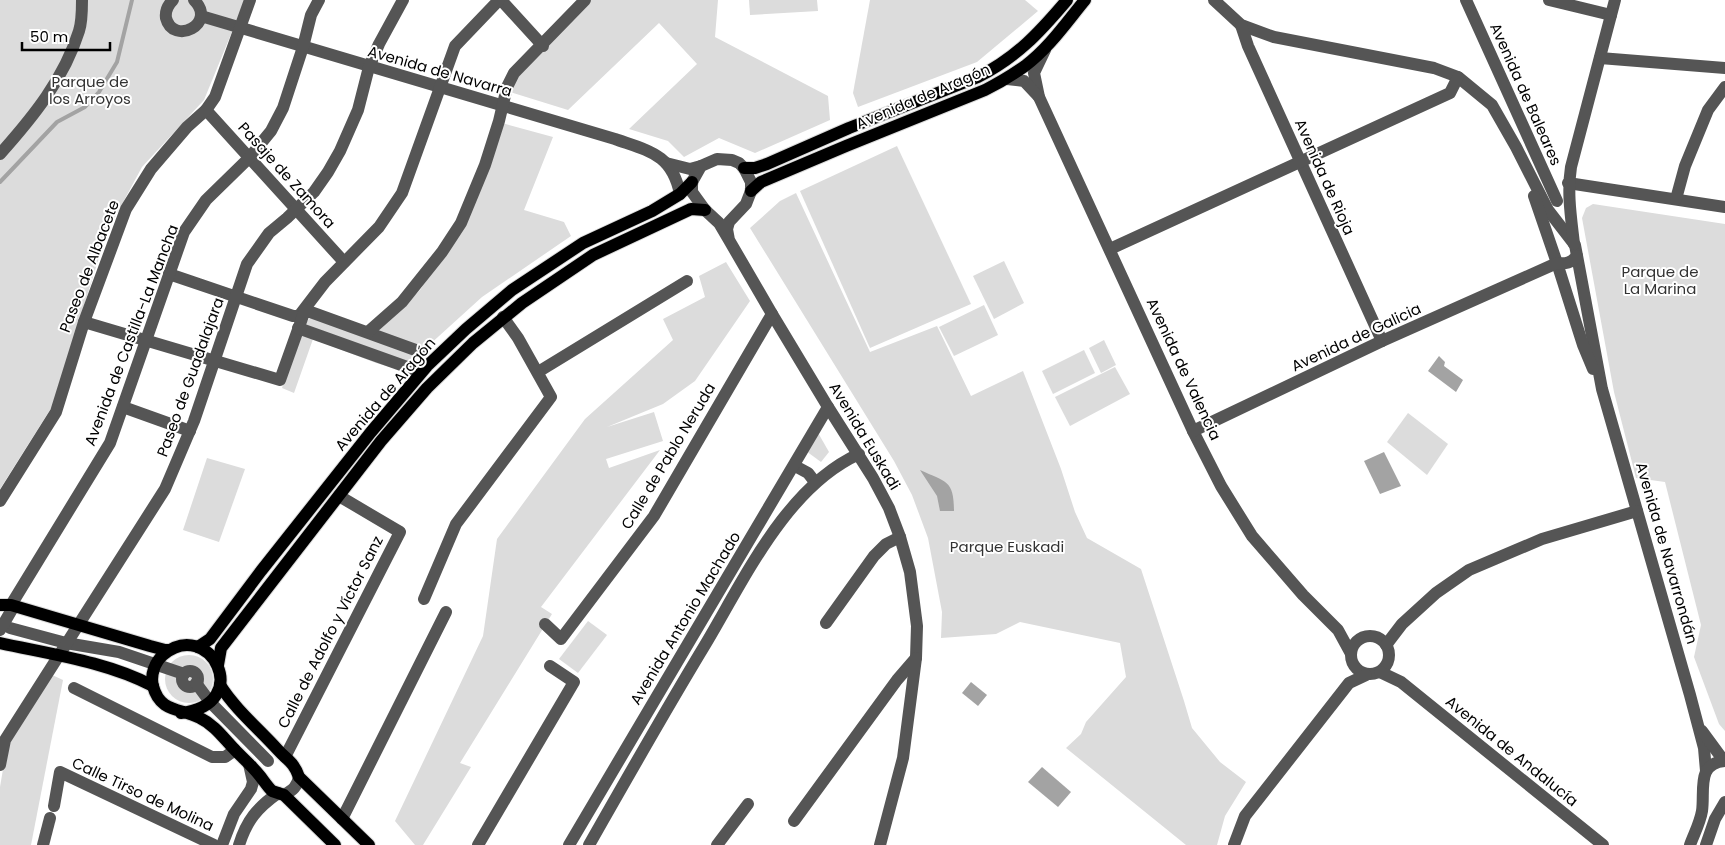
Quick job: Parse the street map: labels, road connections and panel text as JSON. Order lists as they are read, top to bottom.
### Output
{
  "streets": {
    "main road": ["Avenida de Aragón"],
    "street": [
      "Avenida de Navarra",
      "Avenida de Baleares",
      "Pasaje de Zamora",
      "Avenida de Rioja",
      "Paseo de Albacete",
      "Avenida de Castilla-La Mancha",
      "Avenida de Galicia",
      "Avenida de Valencia",
      "Paseo de Guadalajara",
      "Avenida Euskadi",
      "Calle de Pablo Neruda",
      "Avenida de Navarrondán",
      "Avenida Antonio Machado",
      "Calle de Adolfo y Víctor Sanz",
      "Avenida de Andalucía",
      "Calle Tirso de Molina"
    ]
  },
  "crossings": [
    ["Avenida de Navarra", "Paseo de Albacete"],
    ["Avenida de Navarra", "Avenida de Castilla-La Mancha"],
    ["Avenida de Navarra", "Paseo de Guadalajara"],
    ["Avenida de Aragón", "Avenida Euskadi"],
    ["Avenida de Aragón", "Calle de Adolfo y Víctor Sanz"],
    ["Pasaje de Zamora", "Paseo de Albacete"],
    ["Pasaje de Zamora", "Avenida de Castilla-La Mancha"],
    ["Pasaje de Zamora", "Paseo de Guadalajara"],
    ["Avenida de Rioja", "Avenida de Galicia"],
    ["Avenida de Rioja", "Avenida de Navarrondán"],
    ["Avenida de Galicia", "Avenida de Valencia"],
    ["Avenida de Galicia", "Avenida de Navarrondán"],
    ["Avenida de Valencia", "Avenida de Andalucía"],
    ["Avenida Euskadi", "Calle de Pablo Neruda"],
    ["Avenida Euskadi", "Avenida Antonio Machado"]
  ],
  "parks": ["Parque de los Arroyos", "Parque de La Marina", "Parque Euskadi"],
  "scale_bar": "50 m"
}
